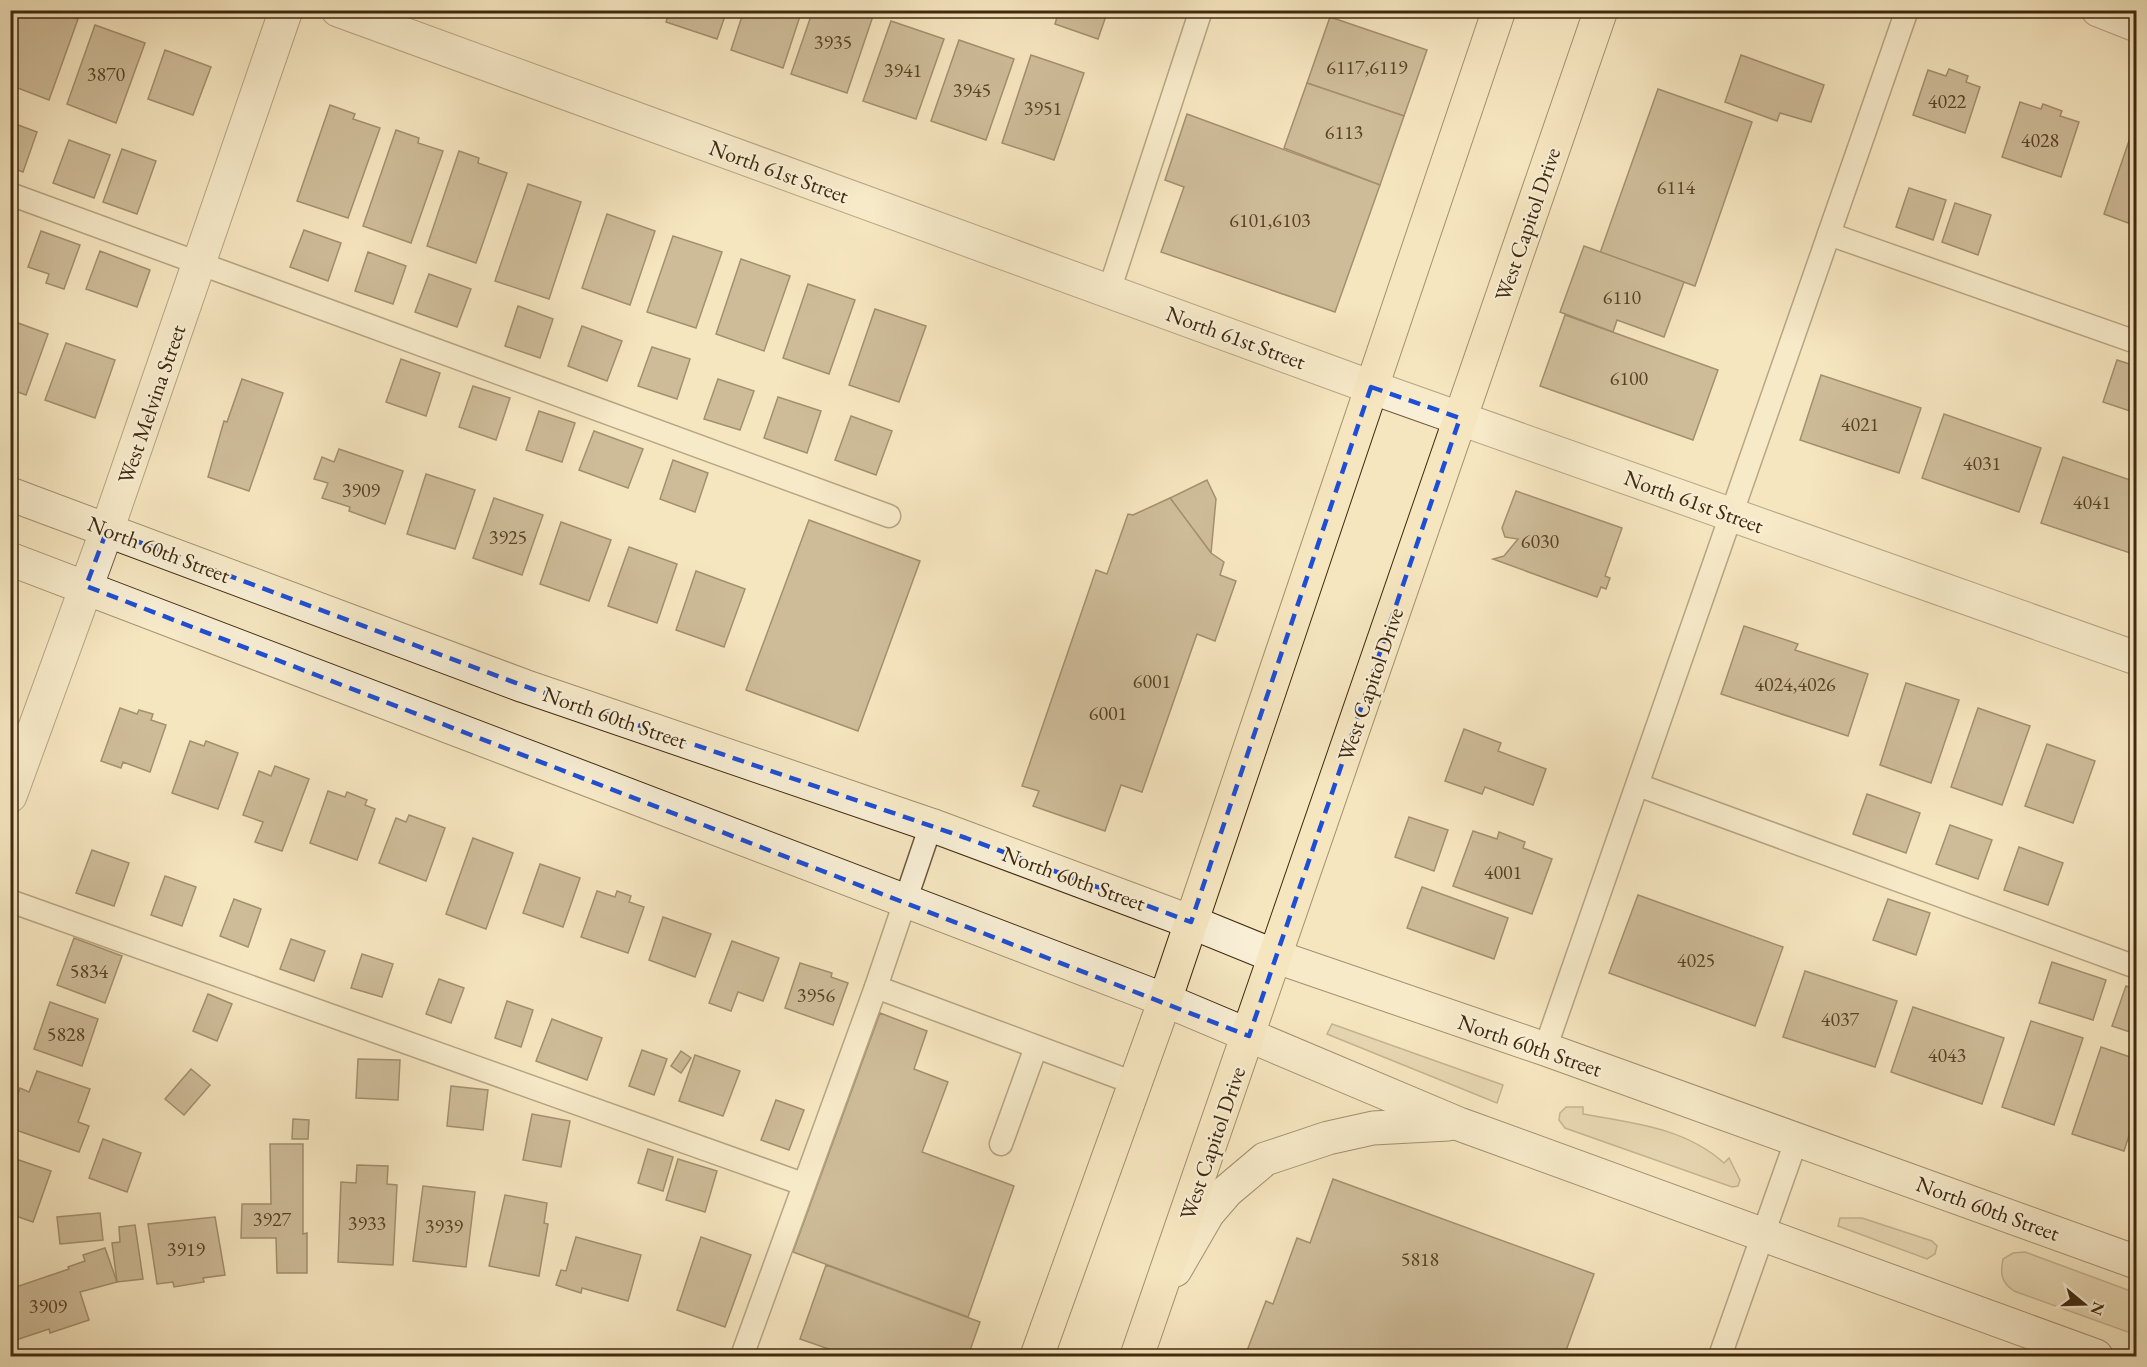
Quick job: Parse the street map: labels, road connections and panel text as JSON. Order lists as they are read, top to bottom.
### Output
{
  "streets": {
    "main road": [
      "North 61st Street",
      "West Capitol Drive",
      "West Melvina Street",
      "North 60th Street"
    ]
  },
  "crossings": [
    ["North 61st Street", "West Capitol Drive"],
    ["West Capitol Drive", "North 60th Street"],
    ["West Melvina Street", "North 60th Street"]
  ],
  "house_numbers": [
    "3935",
    "6117,6119",
    "3941",
    "3870",
    "3945",
    "4022",
    "3951",
    "6113",
    "4028",
    "6114",
    "6101,6103",
    "6110",
    "6100",
    "4021",
    "4031",
    "3909",
    "4041",
    "3925",
    "6030",
    "6001",
    "4024,4026",
    "6001",
    "4001",
    "4025",
    "5834",
    "3956",
    "4037",
    "5828",
    "4043",
    "3927",
    "3933",
    "3939",
    "3919",
    "5818",
    "3909"
  ],
  "north": "right"
}
